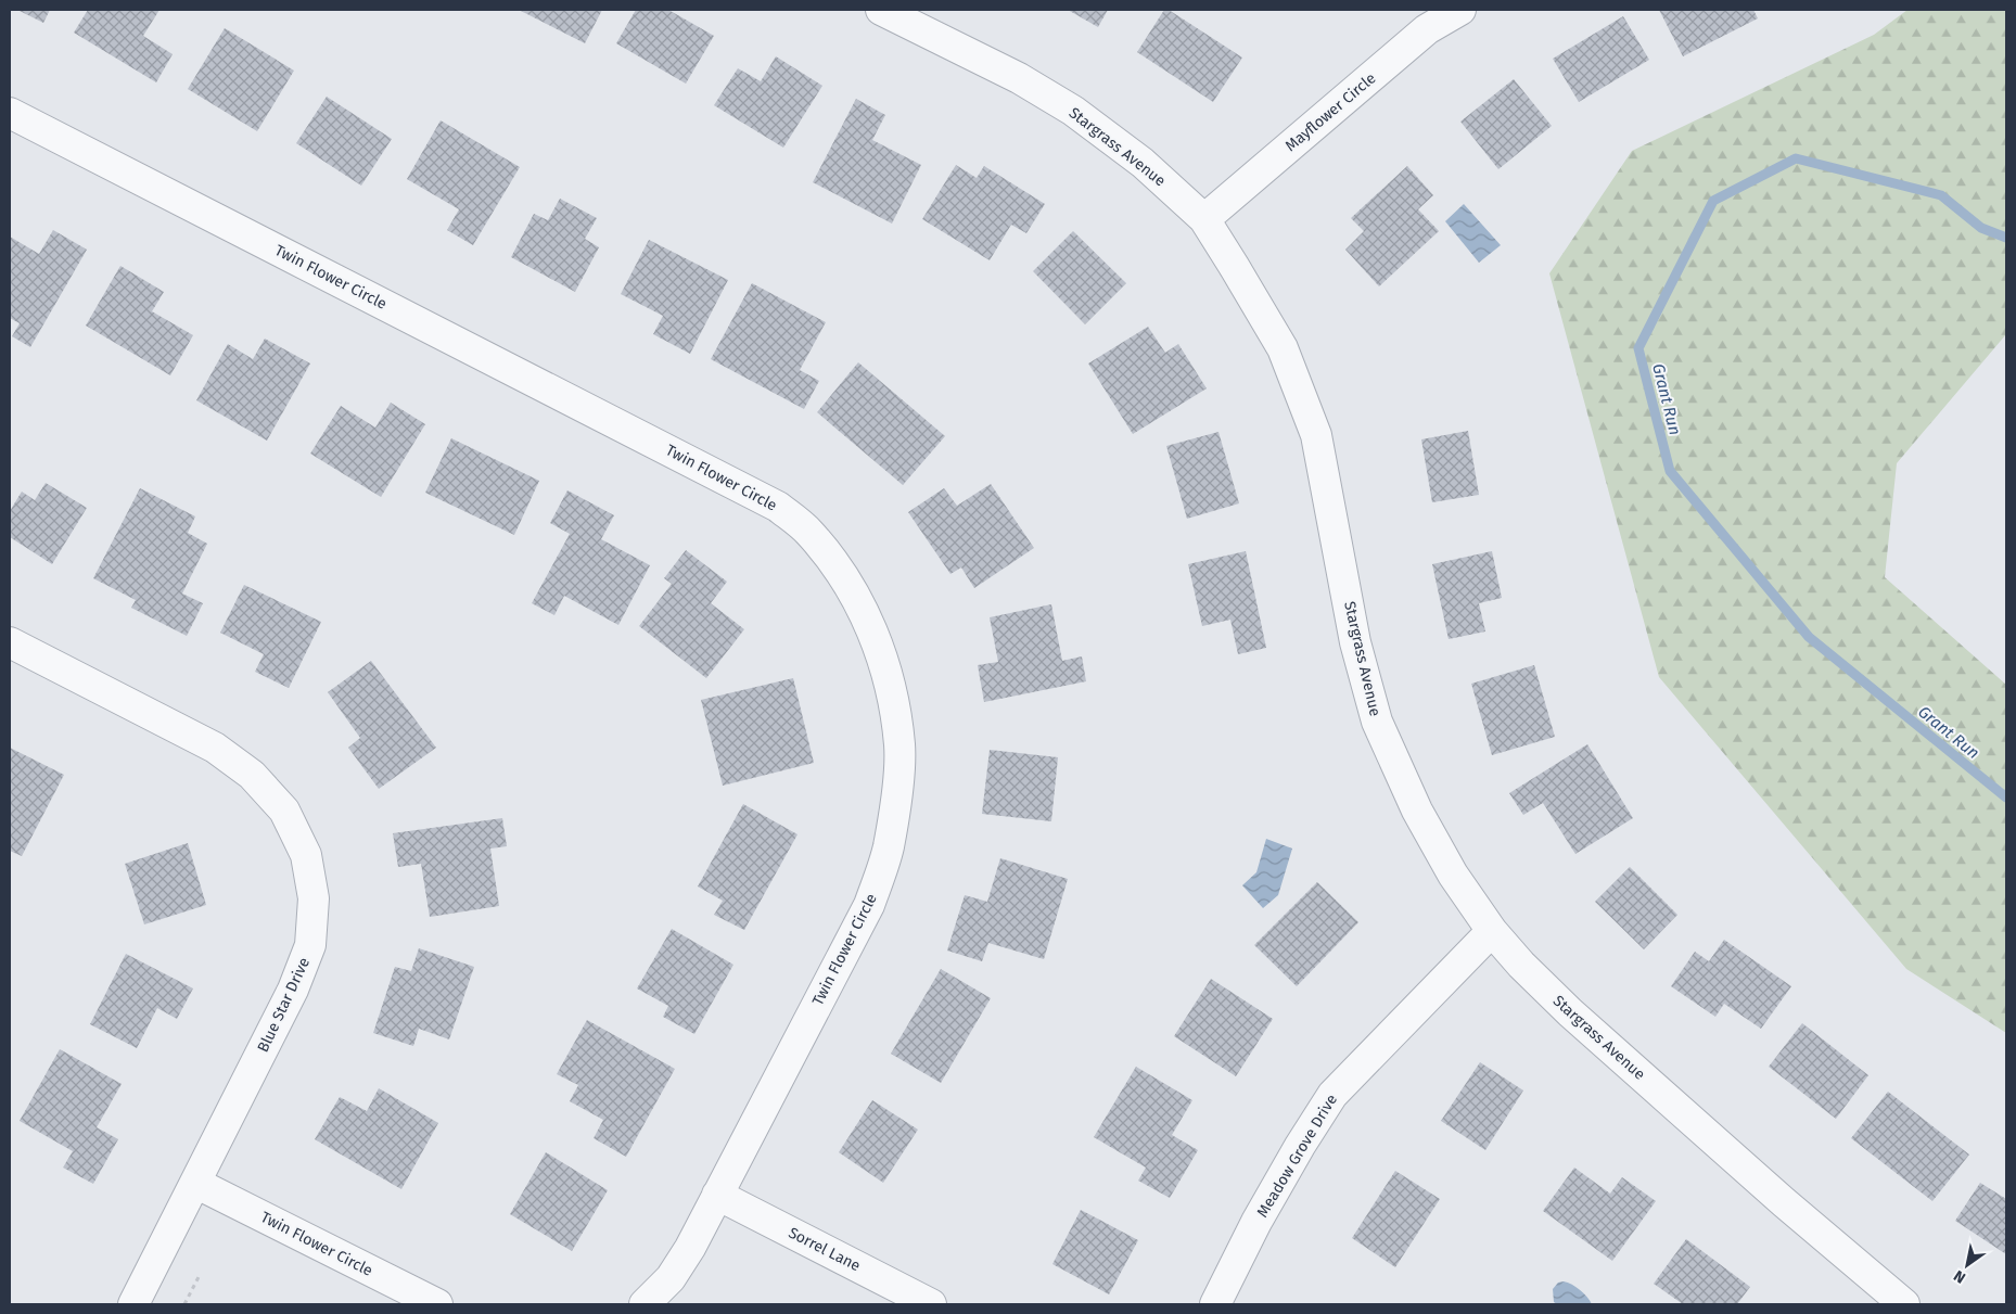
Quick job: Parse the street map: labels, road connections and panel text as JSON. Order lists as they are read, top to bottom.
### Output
{
  "streets": {
    "street": [
      "Mayflower Circle",
      "Stargrass Avenue",
      "Twin Flower Circle",
      "Blue Star Drive",
      "Meadow Grove Drive",
      "Sorrel Lane"
    ]
  },
  "crossings": [
    ["Mayflower Circle", "Stargrass Avenue"],
    ["Stargrass Avenue", "Meadow Grove Drive"],
    ["Twin Flower Circle", "Blue Star Drive"],
    ["Twin Flower Circle", "Sorrel Lane"]
  ],
  "water": ["Grant Run"],
  "north": "bottom left"
}
